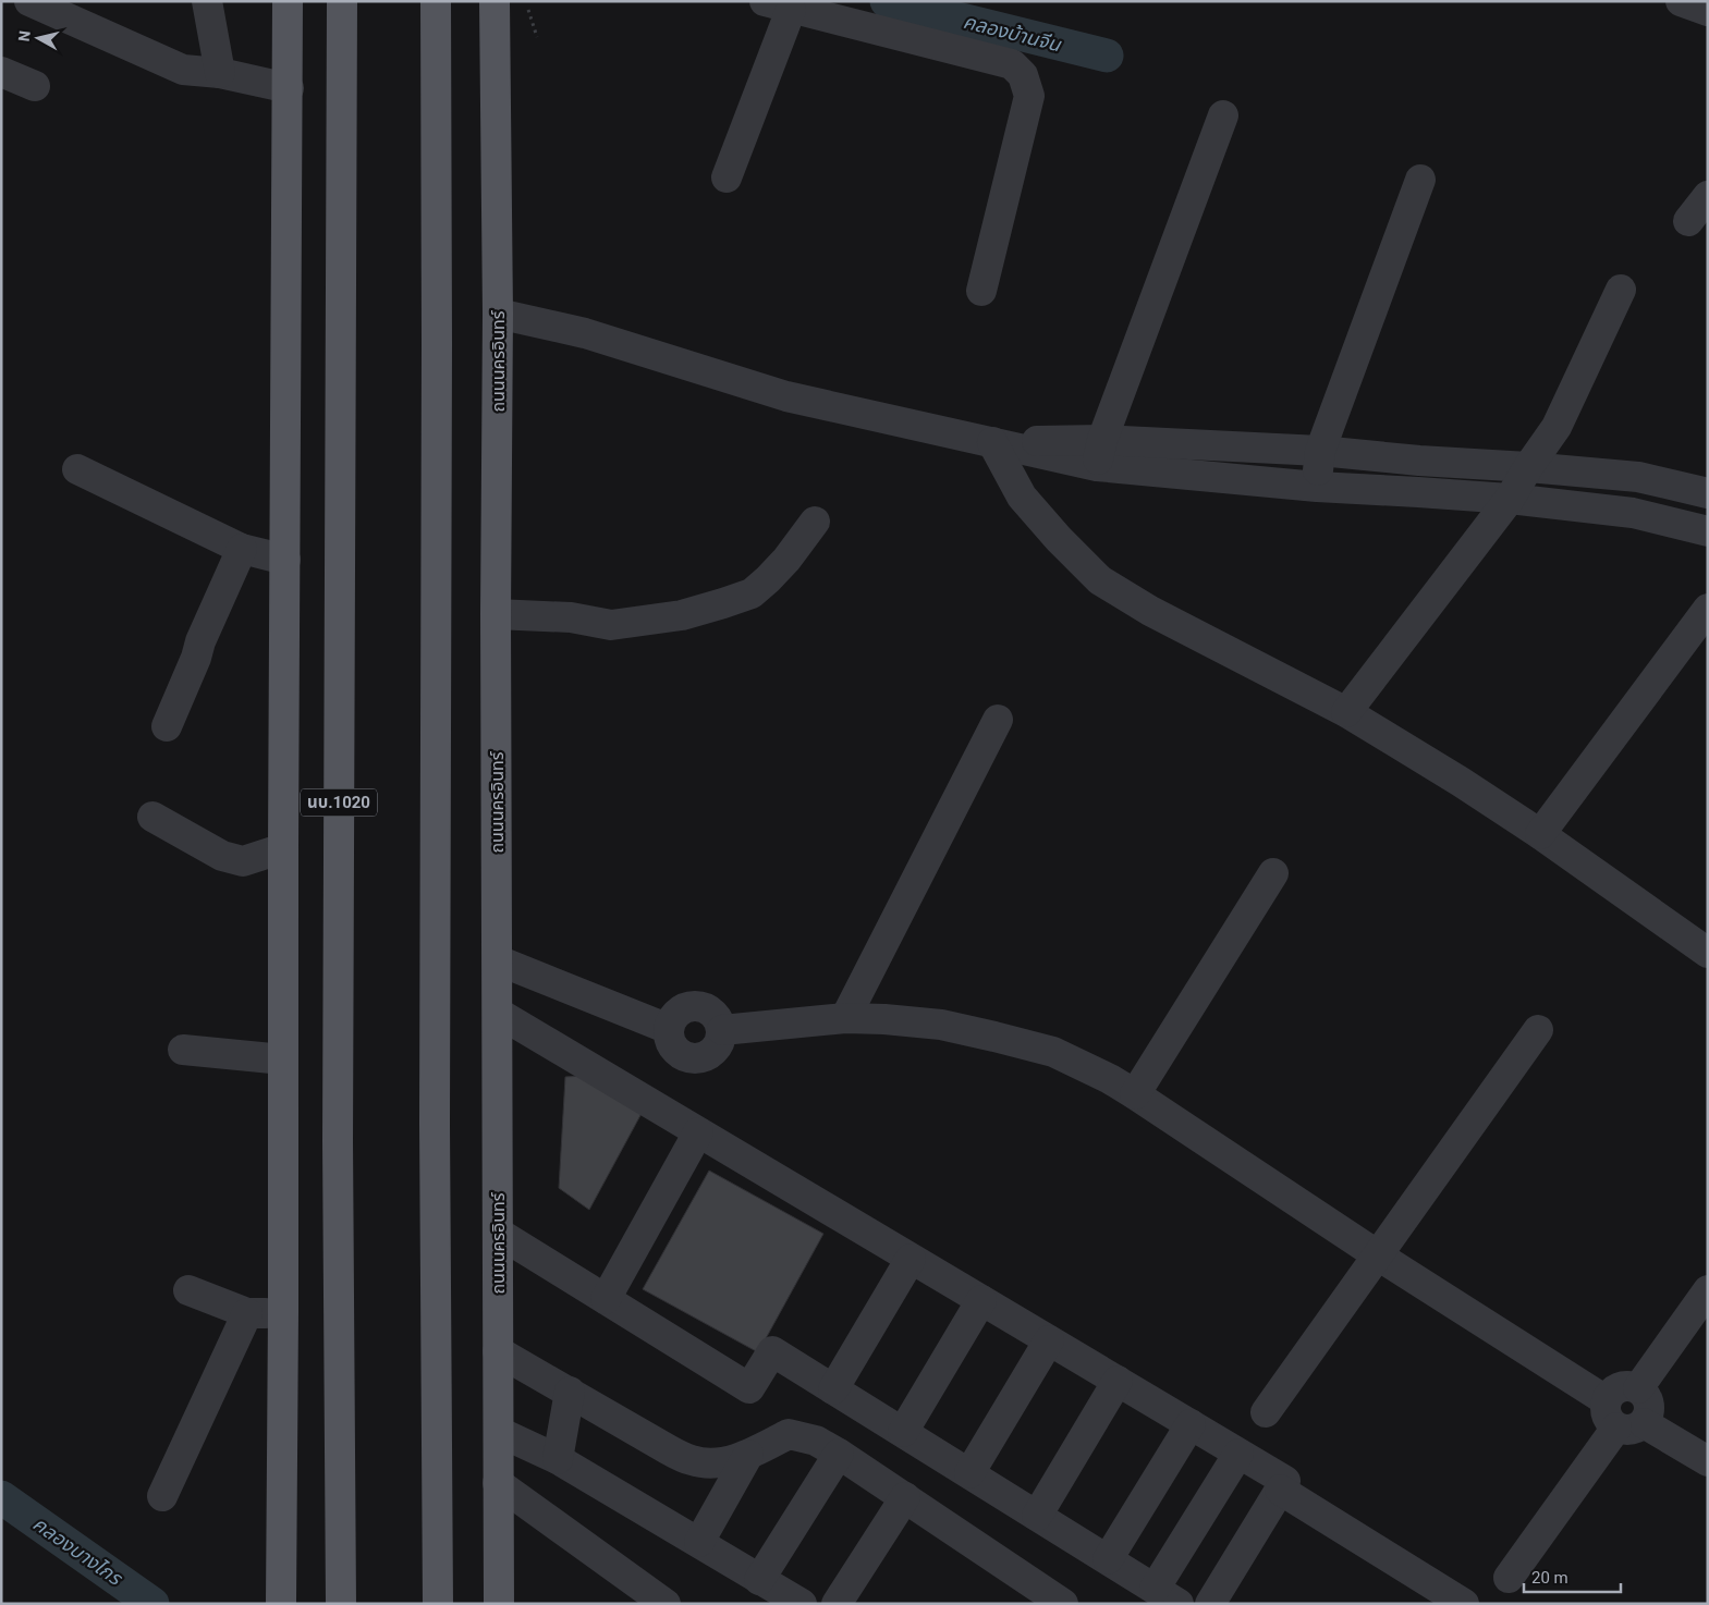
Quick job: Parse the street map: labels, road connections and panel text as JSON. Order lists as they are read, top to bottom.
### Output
{
  "streets": {
    "main road": ["ถนนนครอินทร์", "นบ.1020"]
  },
  "water": ["คลองบ้านจีน", "คลองบางไกร"],
  "scale_bar": "20 m",
  "north": "left"
}
